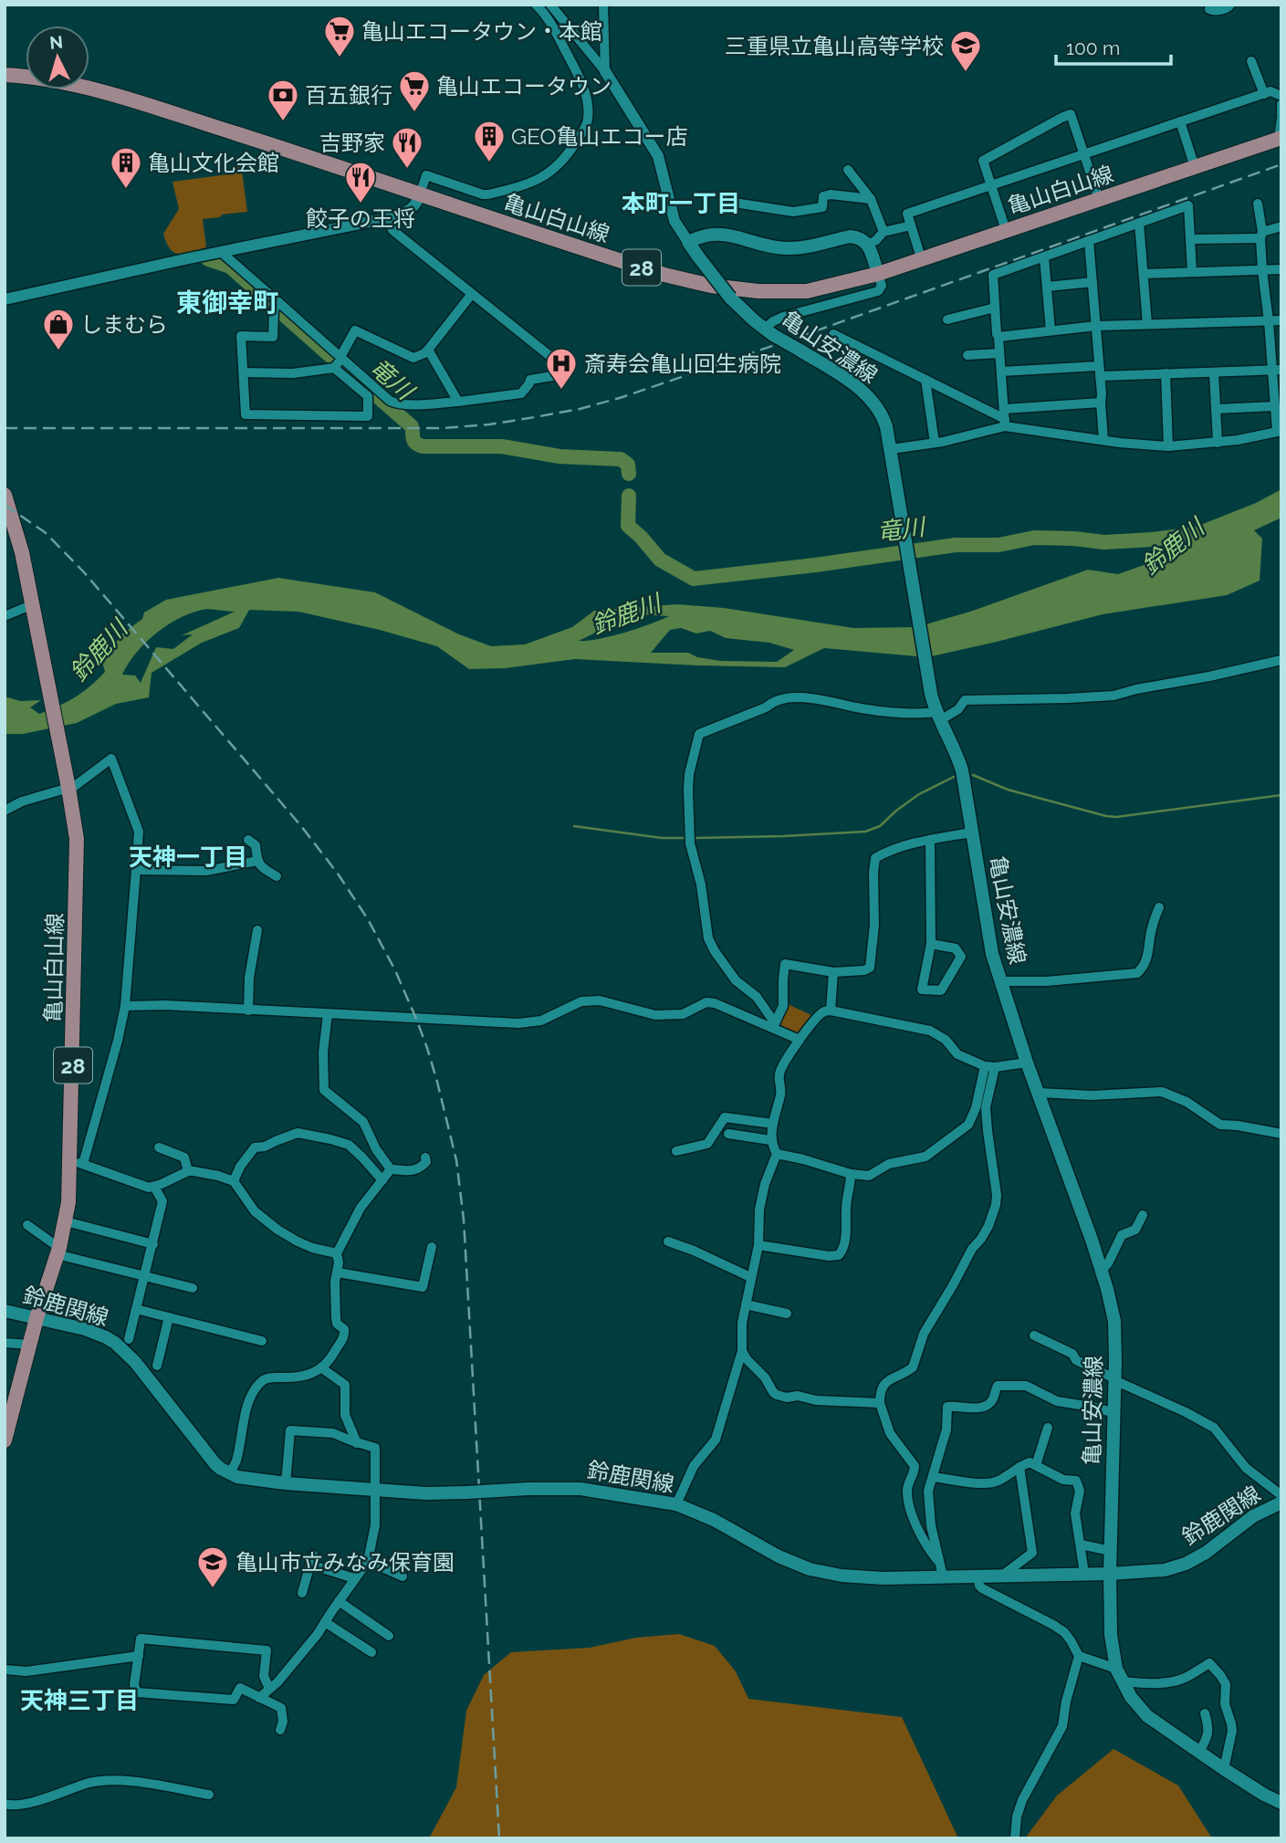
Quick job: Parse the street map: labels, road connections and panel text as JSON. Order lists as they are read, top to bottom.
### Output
{
  "streets": {
    "main road": [
      "亀山白山線",
      "28",
      "亀山安濃線",
      "鈴鹿関線"
    ]
  },
  "crossings": [
    ["亀山白山線", "鈴鹿関線"],
    ["亀山安濃線", "鈴鹿関線"]
  ],
  "districts": [
    "本町一丁目",
    "東御幸町",
    "天神一丁目",
    "天神三丁目"
  ],
  "water": ["竜川", "鈴鹿川"],
  "places": {
    "supermarket": ["亀山エコータウン・本館", "亀山エコータウン"],
    "school or university": ["三重県立亀山高等学校", "亀山市立みなみ保育園"],
    "bank": ["百五銀行"],
    "building": ["GEO亀山エコー店", "亀山文化会館"],
    "restaurant": ["吉野家", "餃子の王将"],
    "shop": ["しまむら"],
    "hospital": ["斎寿会亀山回生病院"]
  },
  "scale_bar": "100 m",
  "north": "top"
}
